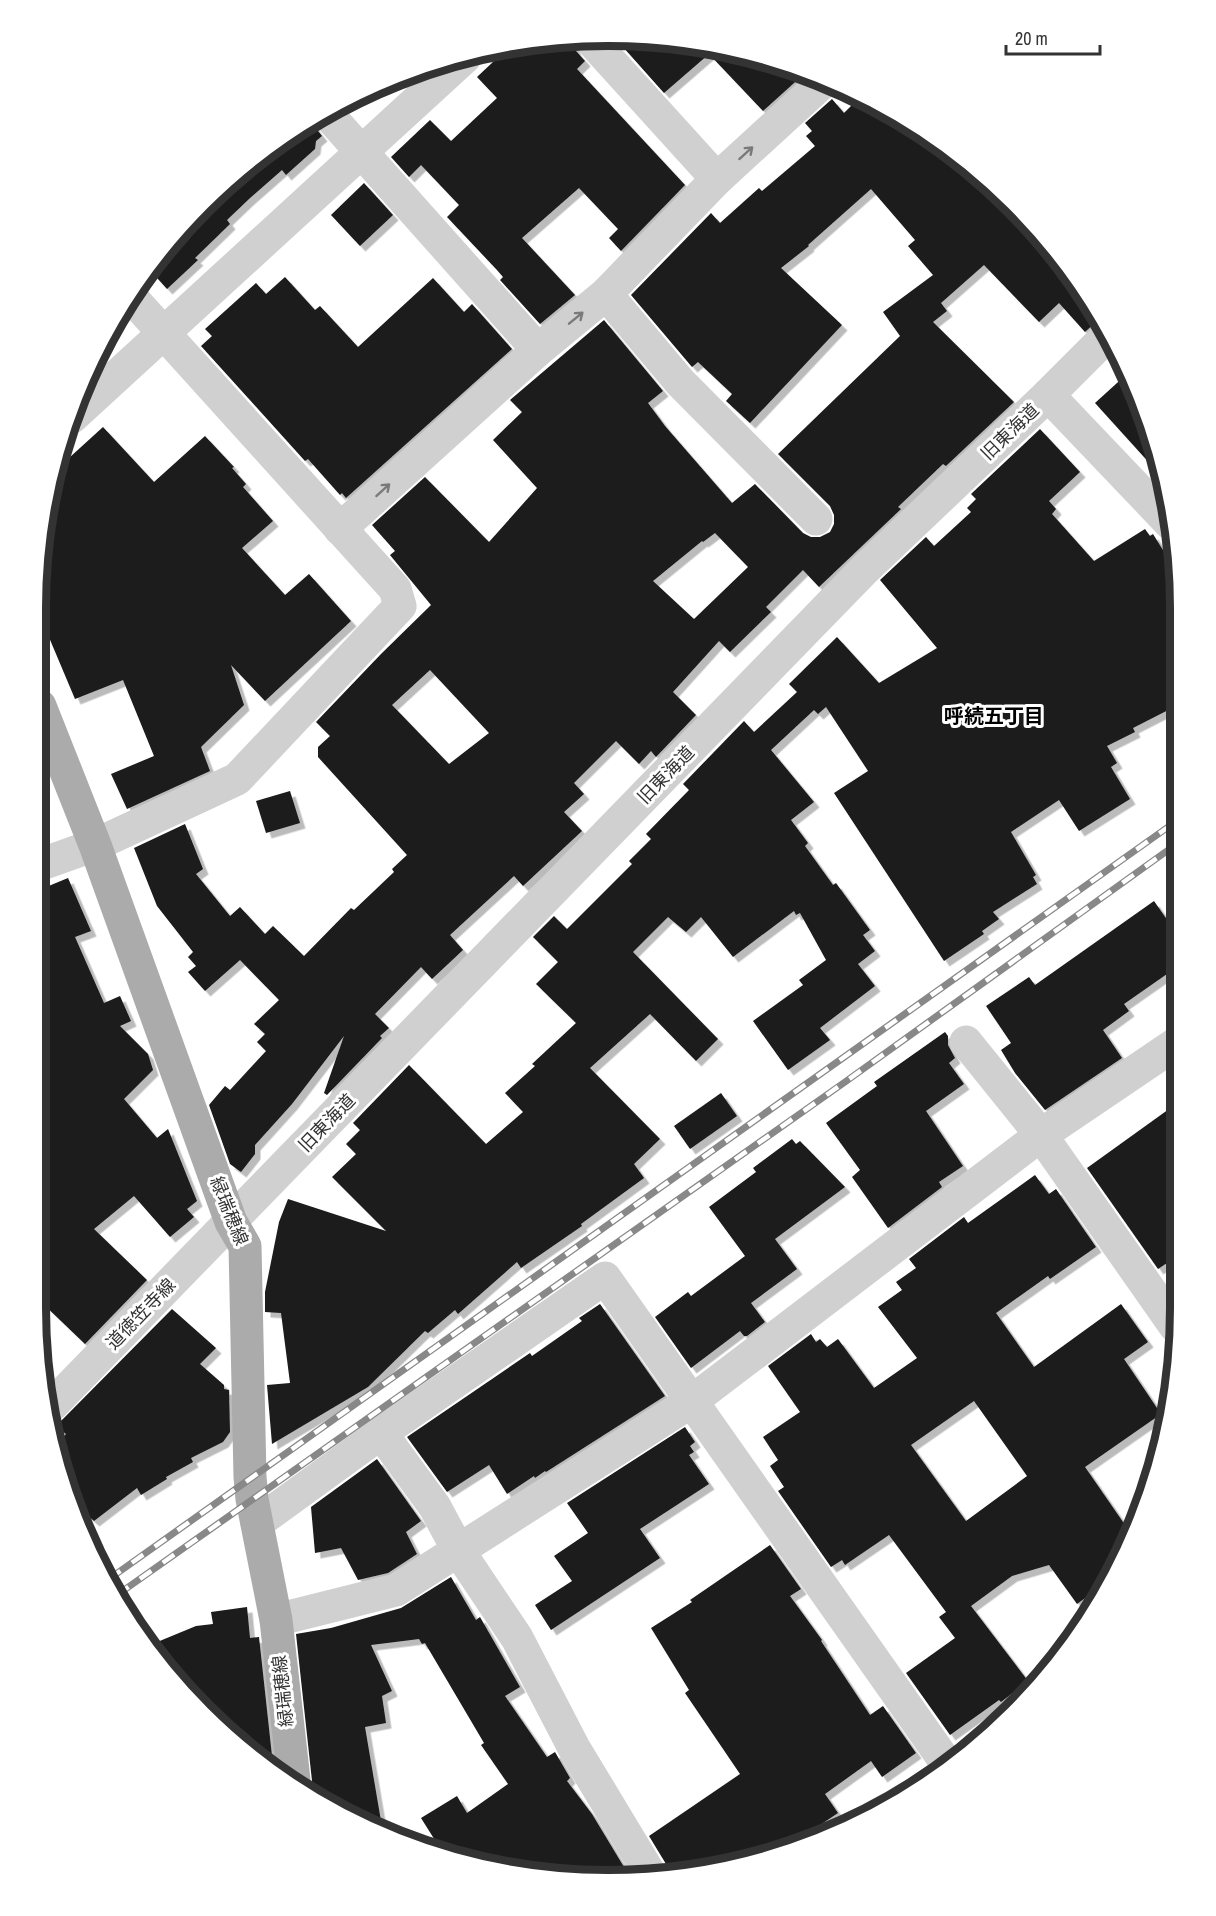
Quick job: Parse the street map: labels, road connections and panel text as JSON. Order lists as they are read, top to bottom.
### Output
{
  "streets": {
    "main road": ["緑瑞穂線"],
    "street": ["旧東海道", "道徳笠寺線"]
  },
  "crossings": [
    ["旧東海道", "緑瑞穂線"],
    ["旧東海道", "道徳笠寺線"],
    ["緑瑞穂線", "道徳笠寺線"]
  ],
  "districts": ["呼続五丁目"],
  "scale_bar": "20 m"
}
